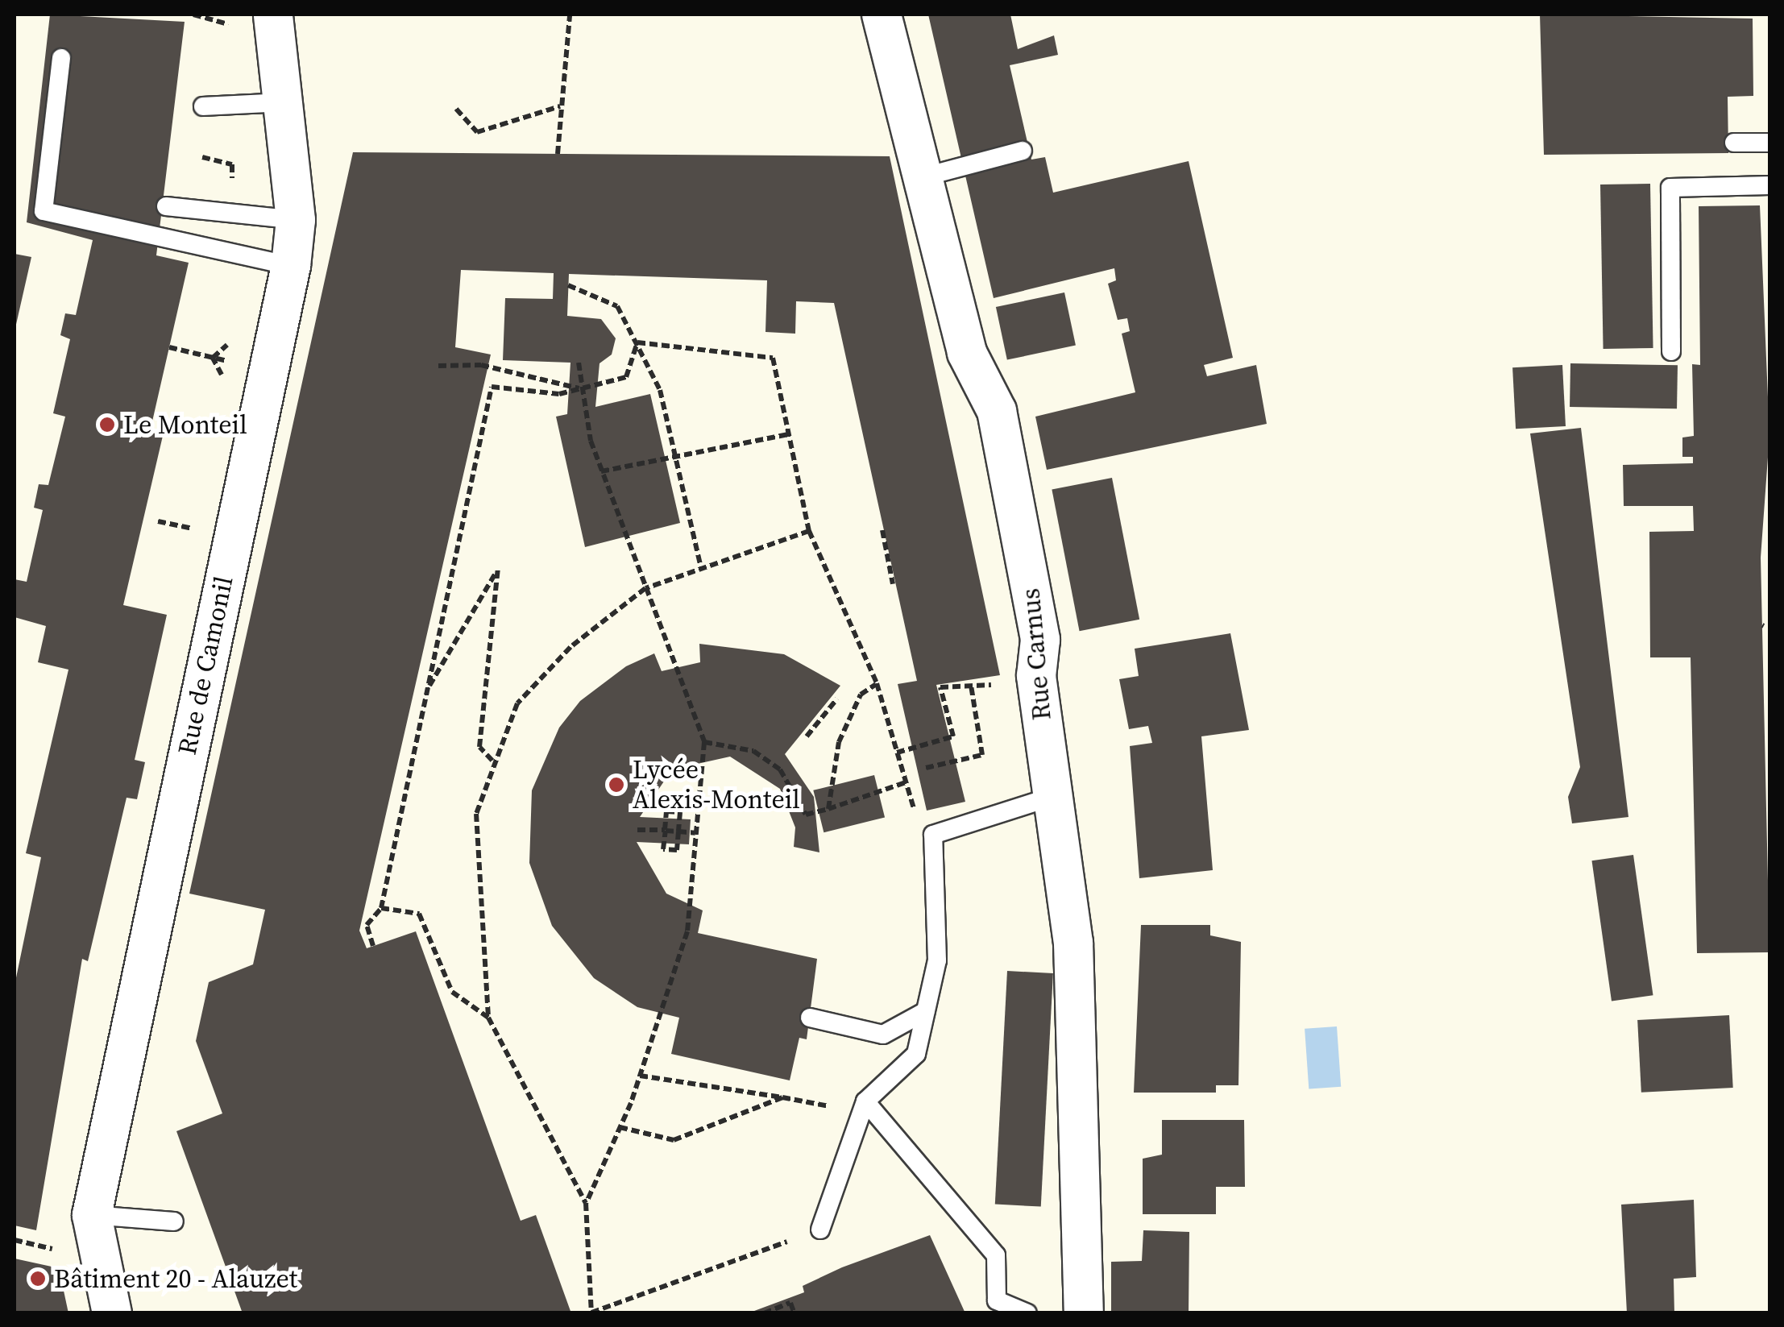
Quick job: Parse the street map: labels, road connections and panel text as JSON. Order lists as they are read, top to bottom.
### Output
{
  "streets": {
    "street": ["Rue Carnus", "Rue de Camonil"]
  },
  "places": ["Le Monteil", "Lycée Alexis-Monteil", "Bâtiment 20 - Alauzet"]
}
